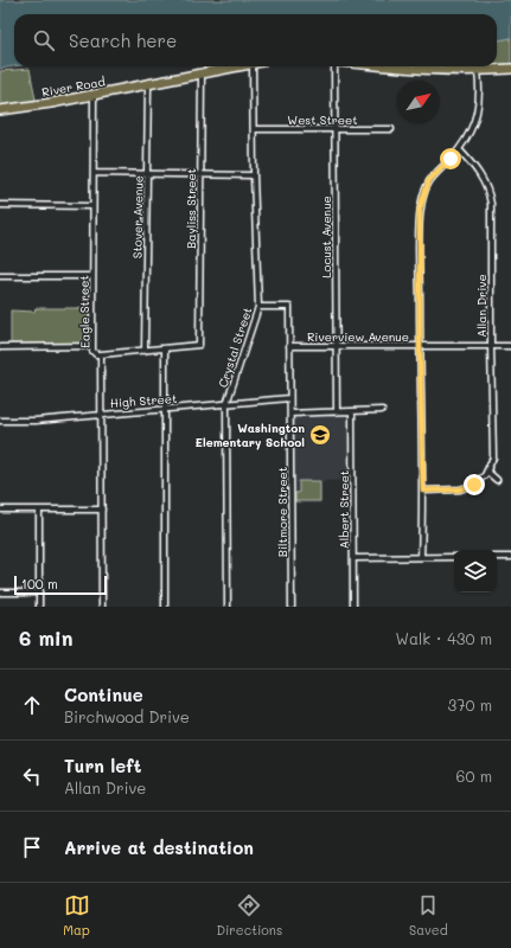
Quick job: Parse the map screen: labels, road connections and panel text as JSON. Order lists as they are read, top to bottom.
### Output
{
  "streets": {
    "main road": ["River Road"],
    "street": [
      "West Street",
      "Bayliss Street",
      "Stover Avenue",
      "Locust Avenue",
      "Allan Drive",
      "Eagle Street",
      "Riverview Avenue",
      "Crystal Street",
      "High Street",
      "Albert Street",
      "Biltmore Street"
    ]
  },
  "crossings": [
    ["River Road", "Bayliss Street"],
    ["River Road", "Stover Avenue"],
    ["River Road", "Eagle Street"],
    ["West Street", "Locust Avenue"],
    ["West Street", "Crystal Street"],
    ["Locust Avenue", "Riverview Avenue"],
    ["Allan Drive", "Riverview Avenue"],
    ["Eagle Street", "High Street"],
    ["Riverview Avenue", "Biltmore Street"],
    ["Crystal Street", "High Street"],
    ["Crystal Street", "Biltmore Street"],
    ["High Street", "Biltmore Street"]
  ],
  "places": {
    "school or university": ["Washington Elementary School"]
  },
  "scale_bar": "100 m",
  "north": "top right",
  "page": {
    "search": "Search here",
    "scale": "100 m",
    "heading": ["6 min", "Walk · 430 m"],
    "list": [
      ["Continue", "Birchwood Drive", "370 m"],
      ["Turn left", "Allan Drive", "60 m"],
      "Arrive at destination"
    ],
    "nav": ["Map", "Directions", "Saved"]
  }
}
